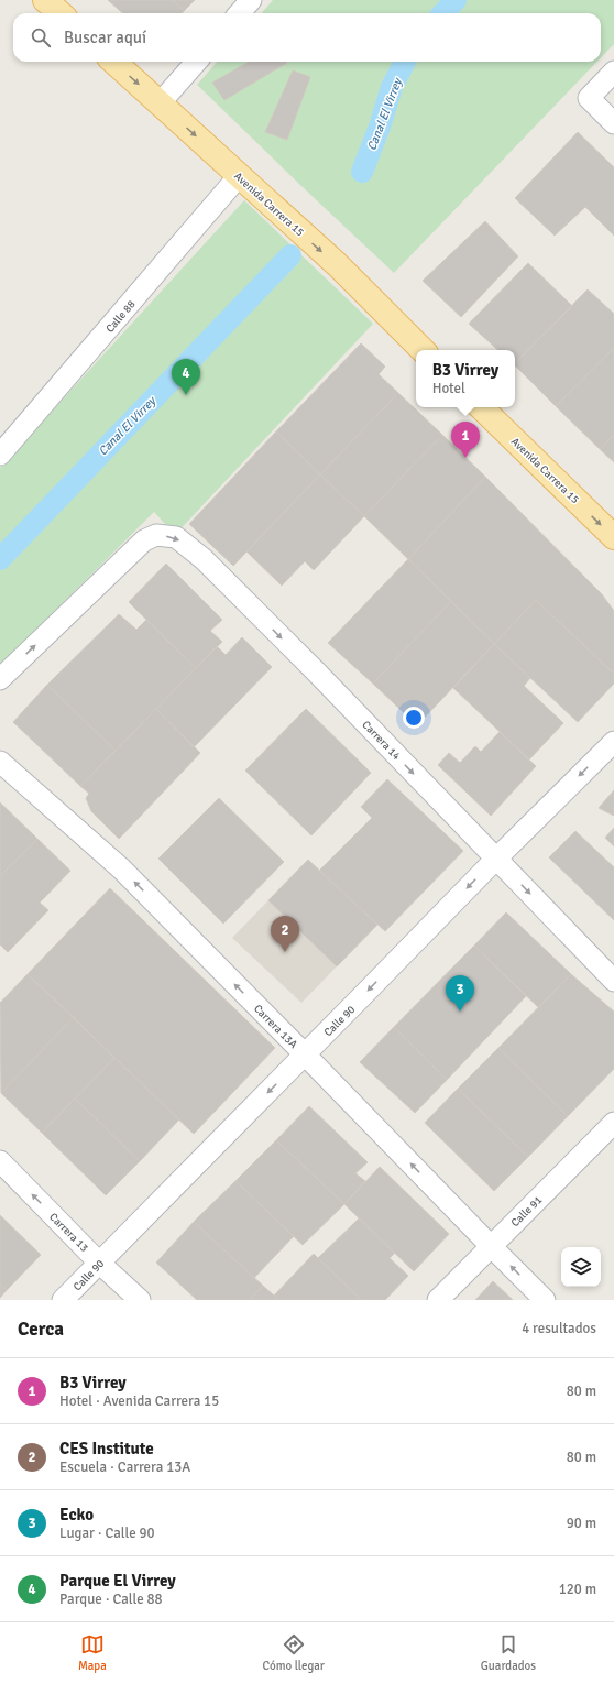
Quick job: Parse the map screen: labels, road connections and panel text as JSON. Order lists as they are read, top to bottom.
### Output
{
  "streets": {
    "main road": ["Avenida Carrera 15"],
    "street": [
      "Calle 88",
      "Carrera 14",
      "Calle 90",
      "Carrera 13A",
      "Calle 91",
      "Carrera 13"
    ]
  },
  "crossings": [
    ["Avenida Carrera 15", "Calle 88"],
    ["Carrera 14", "Calle 90"],
    ["Calle 90", "Carrera 13A"],
    ["Calle 90", "Carrera 13"],
    ["Carrera 13A", "Calle 91"]
  ],
  "one_way": [
    "Avenida Carrera 15",
    "Calle 90",
    "Carrera 13A",
    "Carrera 13"
  ],
  "water": ["Canal El Virrey"],
  "page": {
    "search": "Buscar aquí",
    "popup": ["B3 Virrey", "Hotel"],
    "pins": [
      "4",
      "1",
      "2",
      "3"
    ],
    "heading": ["Cerca", "4 resultados"],
    "list": [
      {
        "mark": "1",
        "name": "B3 Virrey",
        "note": "Hotel · Avenida Carrera 15",
        "value": "80 m"
      },
      {
        "mark": "2",
        "name": "CES Institute",
        "note": "Escuela · Carrera 13A",
        "value": "80 m"
      },
      {
        "mark": "3",
        "name": "Ecko",
        "note": "Lugar · Calle 90",
        "value": "90 m"
      },
      {
        "mark": "4",
        "name": "Parque El Virrey",
        "note": "Parque · Calle 88",
        "value": "120 m"
      }
    ],
    "nav": ["Mapa", "Cómo llegar", "Guardados"]
  }
}
